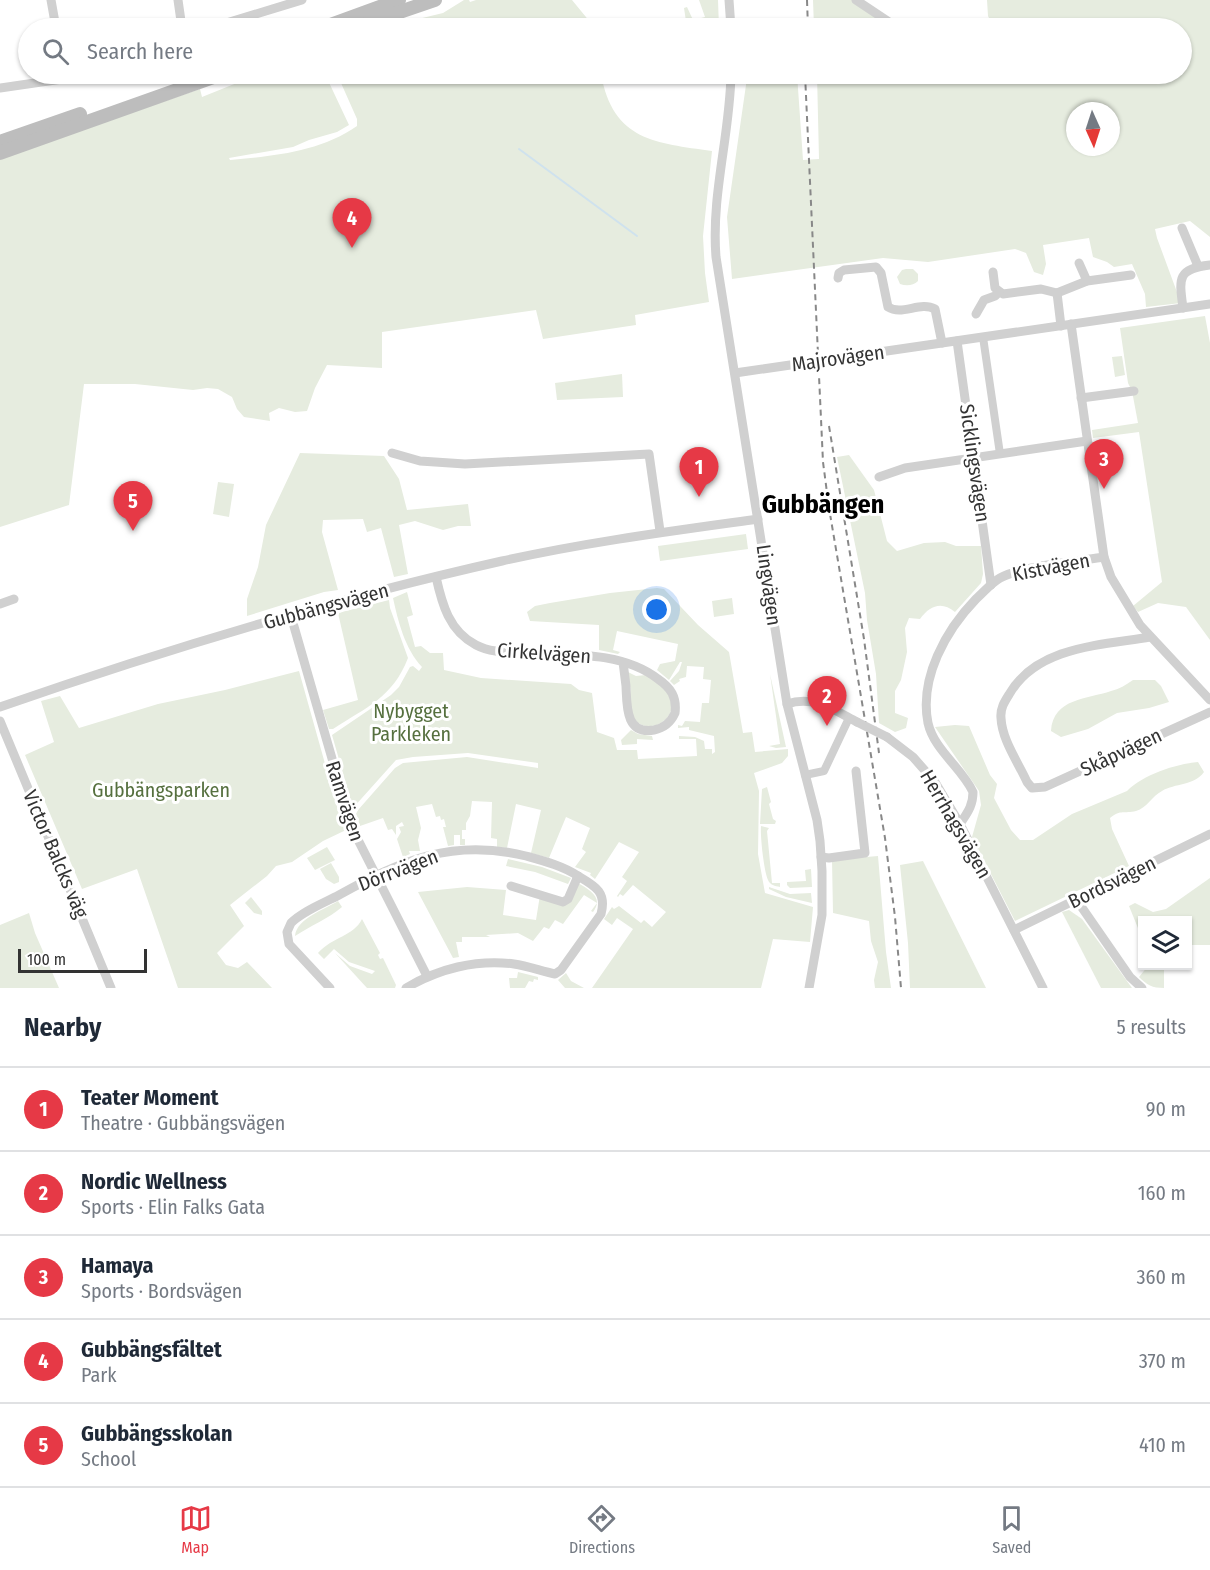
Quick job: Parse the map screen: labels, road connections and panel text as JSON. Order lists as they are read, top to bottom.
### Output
{
  "streets": {
    "street": [
      "Majrovägen",
      "Sicklingsvägen",
      "Kistvägen",
      "Lingvägen",
      "Gubbängsvägen",
      "Cirkelvägen",
      "Skåpvägen",
      "Ramvägen",
      "Herrhagsvägen",
      "Victor Balcks väg",
      "Dörrvägen",
      "Bordsvägen"
    ]
  },
  "crossings": [
    ["Majrovägen", "Sicklingsvägen"],
    ["Majrovägen", "Lingvägen"],
    ["Sicklingsvägen", "Kistvägen"],
    ["Kistvägen", "Herrhagsvägen"],
    ["Lingvägen", "Gubbängsvägen"],
    ["Lingvägen", "Herrhagsvägen"],
    ["Gubbängsvägen", "Cirkelvägen"],
    ["Gubbängsvägen", "Ramvägen"],
    ["Ramvägen", "Dörrvägen"],
    ["Herrhagsvägen", "Bordsvägen"]
  ],
  "districts": ["Gubbängen"],
  "parks": ["Nybygget Parkleken", "Gubbängsparken"],
  "scale_bar": "100 m",
  "north": "bottom",
  "page": {
    "search": "Search here",
    "pins": [
      "4",
      "3",
      "1",
      "5",
      "2"
    ],
    "scale": "100 m",
    "heading": ["Nearby", "5 results"],
    "list": [
      {
        "mark": "1",
        "name": "Teater Moment",
        "note": "Theatre · Gubbängsvägen",
        "value": "90 m"
      },
      {
        "mark": "2",
        "name": "Nordic Wellness",
        "note": "Sports · Elin Falks Gata",
        "value": "160 m"
      },
      {
        "mark": "3",
        "name": "Hamaya",
        "note": "Sports · Bordsvägen",
        "value": "360 m"
      },
      {
        "mark": "4",
        "name": "Gubbängsfältet",
        "note": "Park",
        "value": "370 m"
      },
      {
        "mark": "5",
        "name": "Gubbängsskolan",
        "note": "School",
        "value": "410 m"
      }
    ],
    "nav": ["Map", "Directions", "Saved"]
  }
}
